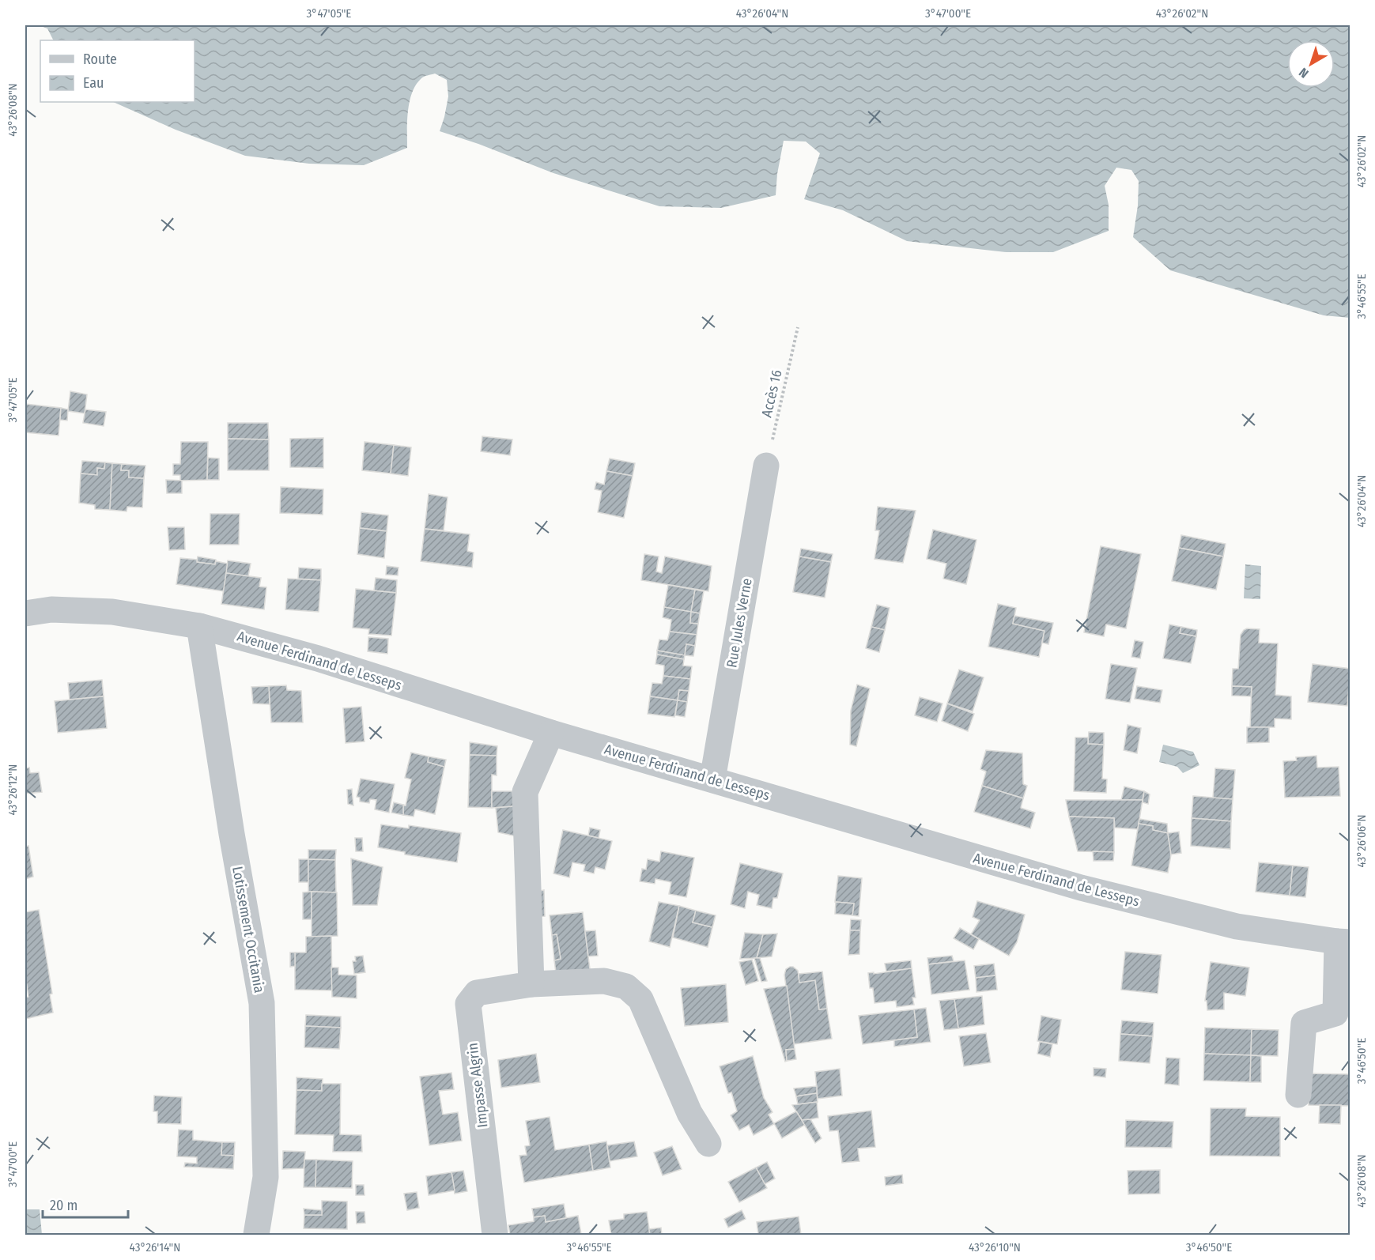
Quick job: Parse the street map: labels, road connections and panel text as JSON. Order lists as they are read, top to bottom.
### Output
{
  "streets": {
    "street": [
      "Rue Jules Verne",
      "Avenue Ferdinand de Lesseps",
      "Lotissement Occitania",
      "Impasse Algrin"
    ],
    "path": ["Accès 16"]
  },
  "crossings": [
    ["Accès 16", "Rue Jules Verne"],
    ["Rue Jules Verne", "Avenue Ferdinand de Lesseps"],
    ["Avenue Ferdinand de Lesseps", "Lotissement Occitania"]
  ],
  "legend": ["Route", "Eau"],
  "scale_bar": "20 m",
  "north": "bottom left",
  "coordinates": [
    "3°47'05\"E",
    "43°26'04\"N",
    "3°47'00\"E",
    "43°26'02\"N",
    "43°26'08\"N",
    "3°46'55\"E",
    "43°26'12\"N",
    "43°26'06\"N",
    "3°46'50\"E",
    "43°26'14\"N",
    "43°26'10\"N"
  ]
}
